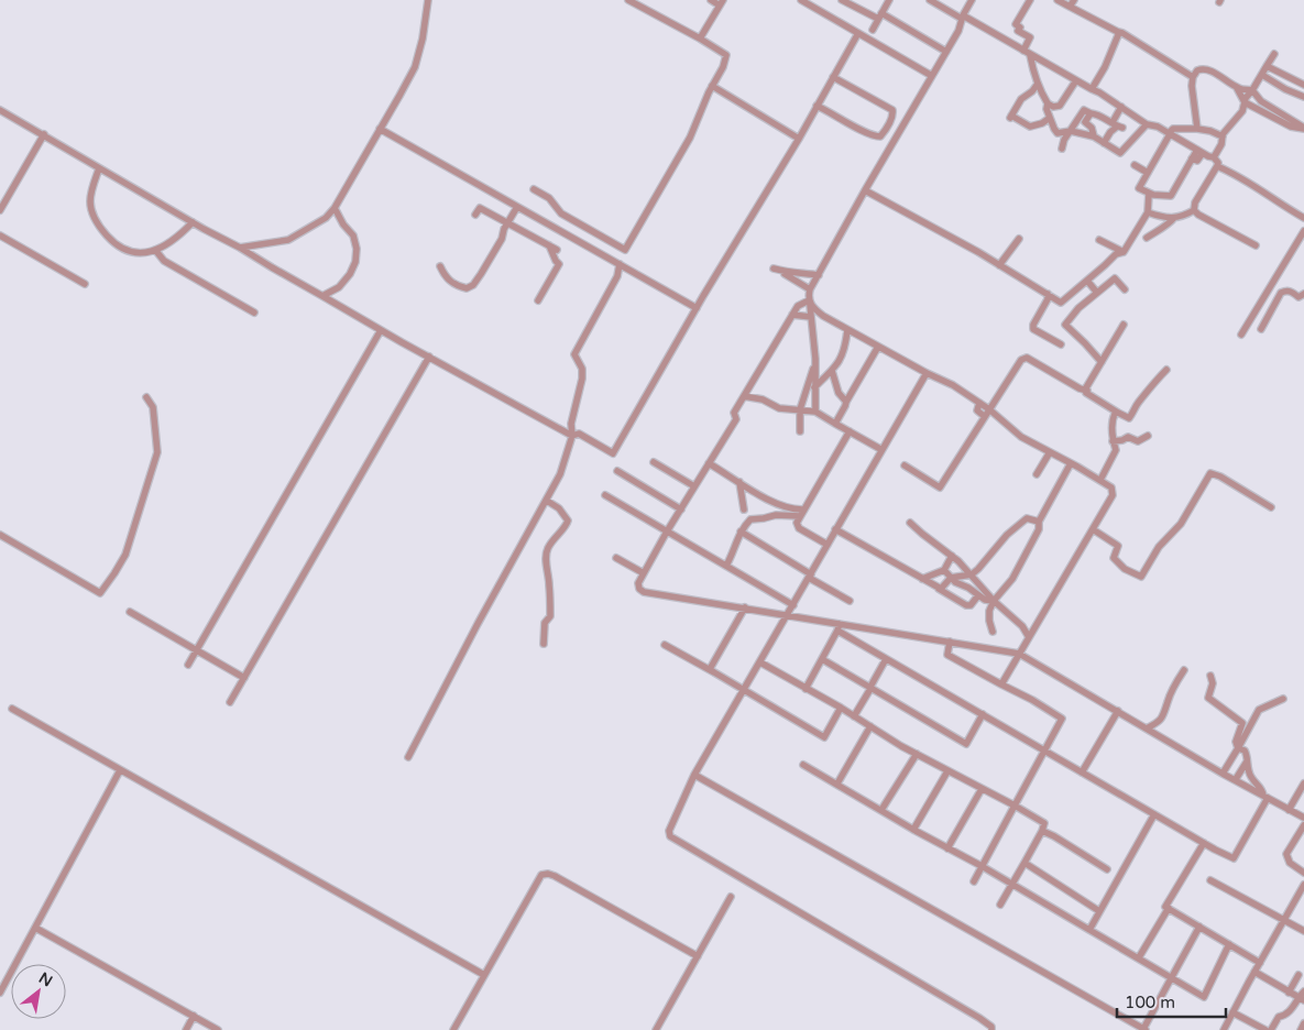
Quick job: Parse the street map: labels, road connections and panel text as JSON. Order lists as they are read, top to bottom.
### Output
{
  "scale_bar": "100 m",
  "north": "top right"
}
